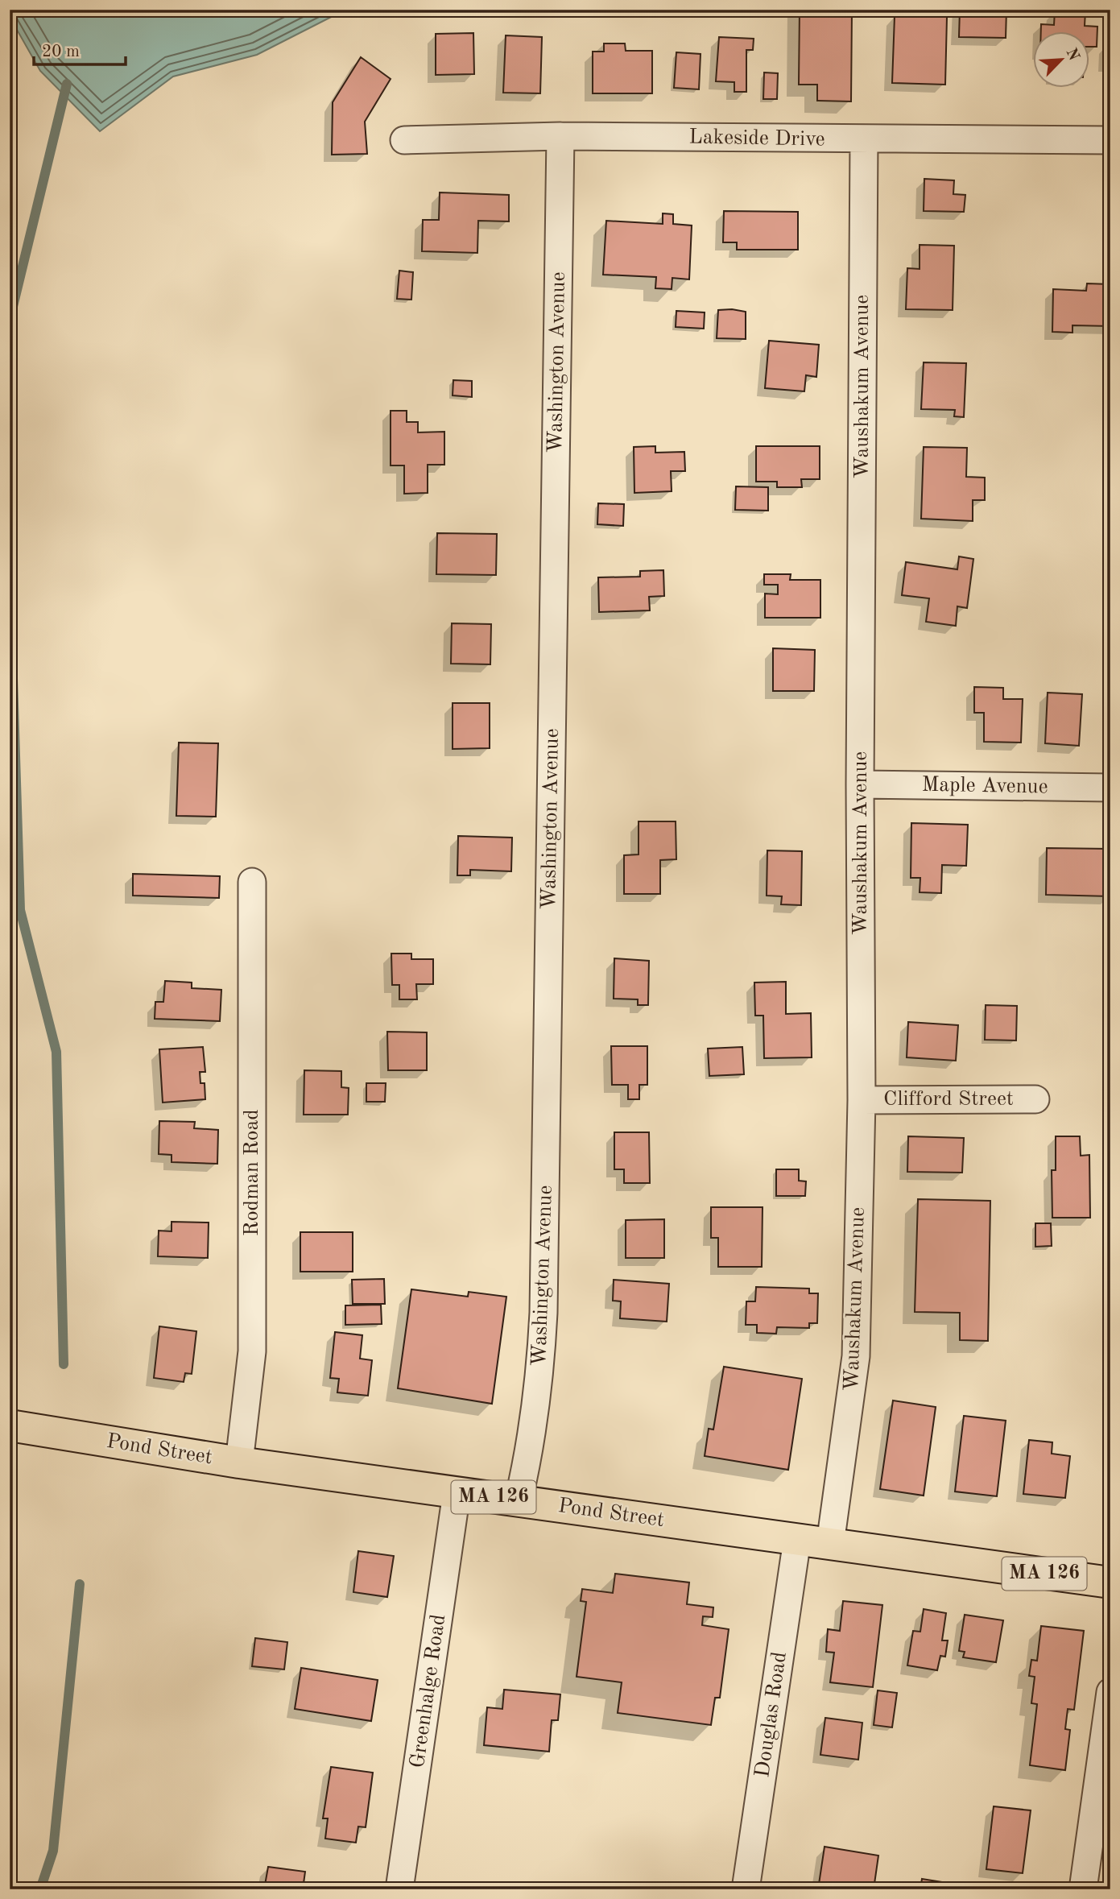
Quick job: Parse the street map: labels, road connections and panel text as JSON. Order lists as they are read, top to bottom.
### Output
{
  "streets": {
    "main road": ["Pond Street", "MA 126"],
    "street": [
      "Lakeside Drive",
      "Washington Avenue",
      "Waushakum Avenue",
      "Maple Avenue",
      "Clifford Street",
      "Rodman Road",
      "Greenhalge Road",
      "Douglas Road"
    ]
  },
  "crossings": [
    ["Lakeside Drive", "Washington Avenue"],
    ["Lakeside Drive", "Waushakum Avenue"],
    ["Washington Avenue", "Pond Street"],
    ["Waushakum Avenue", "Maple Avenue"],
    ["Waushakum Avenue", "Clifford Street"],
    ["Waushakum Avenue", "Pond Street"],
    ["Rodman Road", "Pond Street"],
    ["Pond Street", "Greenhalge Road"],
    ["Pond Street", "Douglas Road"]
  ],
  "scale_bar": "20 m",
  "north": "top right"
}
